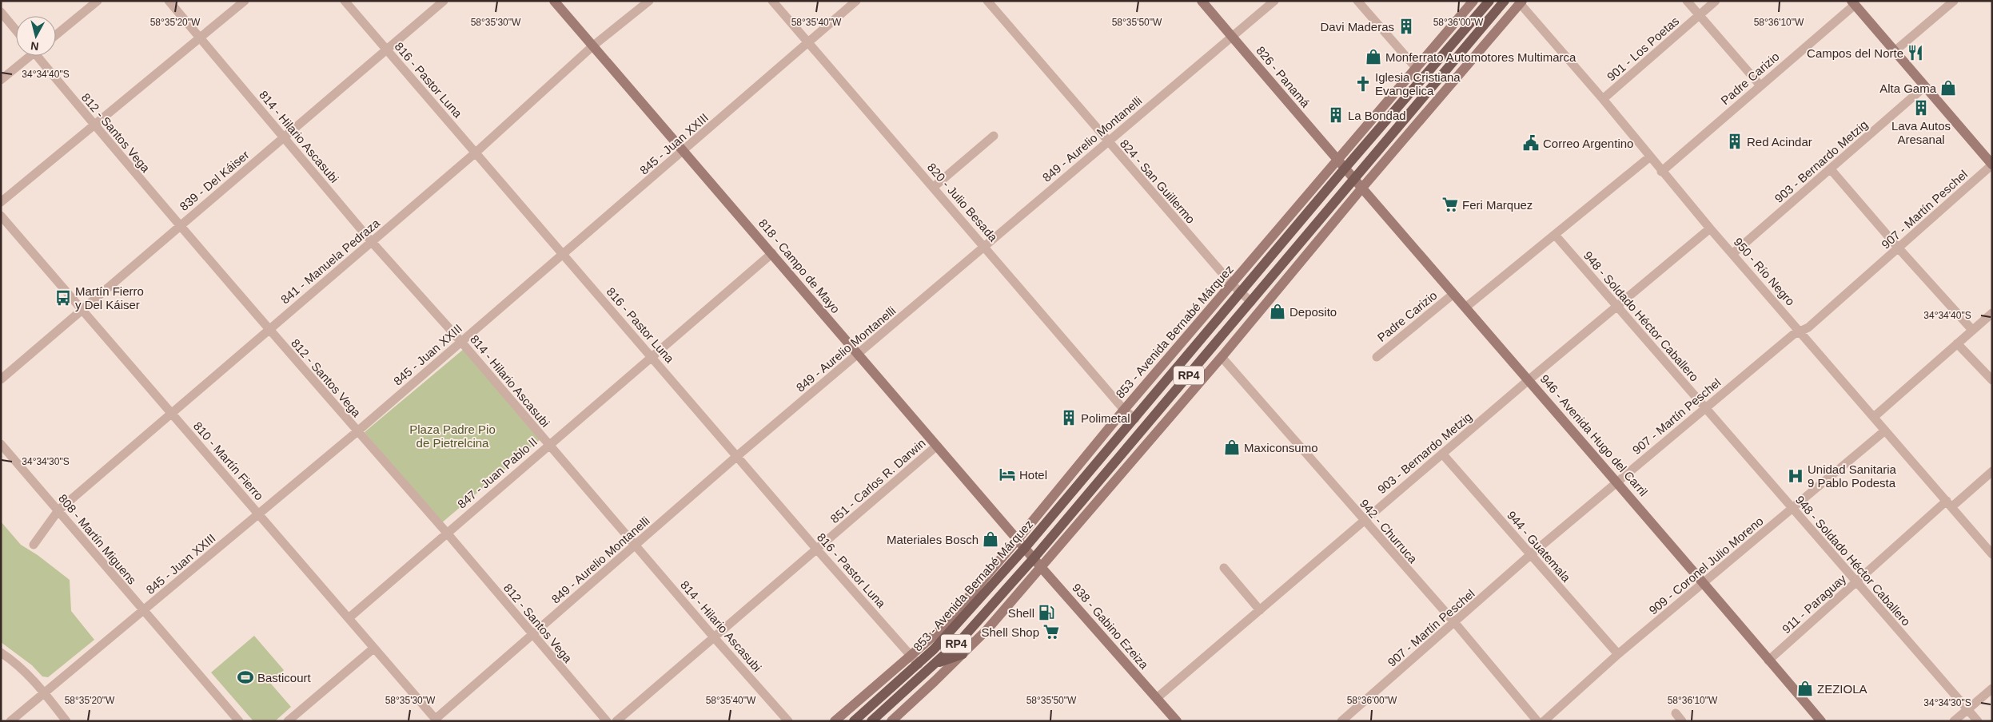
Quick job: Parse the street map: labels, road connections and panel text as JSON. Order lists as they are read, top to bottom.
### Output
{
  "streets": {
    "main road": ["853 - Avenida Bernabé Márquez", "RP4"],
    "street": [
      "901 - Los Poetas",
      "826 - Panamá",
      "Padre Carizio",
      "816 - Pastor Luna",
      "812 - Santos Vega",
      "814 - Hilario Ascasubi",
      "849 - Aurelio Montanelli",
      "845 - Juan XXIII",
      "903 - Bernardo Metzig",
      "839 - Del Káiser",
      "824 - San Guillermo",
      "820 - Julio Besada",
      "907 - Martín Peschel",
      "841 - Manuela Pedraza",
      "818 - Campo de Mayo",
      "950 - Río Negro",
      "948 - Soldado Héctor Caballero",
      "946 - Avenida Hugo del Carril",
      "810 - Martín Fierro",
      "847 - Juan Pablo II",
      "851 - Carlos R. Darwin",
      "942 - Churruca",
      "808 - Martín Miguens",
      "944 - Guatemala",
      "909 - Coronel Julio Moreno",
      "911 - Paraguay",
      "938 - Gabino Ezeiza"
    ]
  },
  "crossings": [
    ["901 - Los Poetas", "950 - Río Negro"],
    ["826 - Panamá", "849 - Aurelio Montanelli"],
    ["826 - Panamá", "853 - Avenida Bernabé Márquez"],
    ["826 - Panamá", "946 - Avenida Hugo del Carril"],
    ["Padre Carizio", "950 - Río Negro"],
    ["Padre Carizio", "946 - Avenida Hugo del Carril"],
    ["816 - Pastor Luna", "849 - Aurelio Montanelli"],
    ["816 - Pastor Luna", "845 - Juan XXIII"],
    ["816 - Pastor Luna", "839 - Del Káiser"],
    ["816 - Pastor Luna", "841 - Manuela Pedraza"],
    ["816 - Pastor Luna", "853 - Avenida Bernabé Márquez"],
    ["816 - Pastor Luna", "847 - Juan Pablo II"],
    ["816 - Pastor Luna", "851 - Carlos R. Darwin"],
    ["812 - Santos Vega", "849 - Aurelio Montanelli"],
    ["812 - Santos Vega", "845 - Juan XXIII"],
    ["812 - Santos Vega", "839 - Del Káiser"],
    ["812 - Santos Vega", "841 - Manuela Pedraza"],
    ["812 - Santos Vega", "847 - Juan Pablo II"],
    ["814 - Hilario Ascasubi", "849 - Aurelio Montanelli"],
    ["814 - Hilario Ascasubi", "845 - Juan XXIII"],
    ["814 - Hilario Ascasubi", "839 - Del Káiser"],
    ["814 - Hilario Ascasubi", "841 - Manuela Pedraza"],
    ["814 - Hilario Ascasubi", "847 - Juan Pablo II"],
    ["814 - Hilario Ascasubi", "851 - Carlos R. Darwin"],
    ["849 - Aurelio Montanelli", "824 - San Guillermo"],
    ["849 - Aurelio Montanelli", "820 - Julio Besada"],
    ["849 - Aurelio Montanelli", "818 - Campo de Mayo"],
    ["849 - Aurelio Montanelli", "810 - Martín Fierro"],
    ["845 - Juan XXIII", "820 - Julio Besada"],
    ["845 - Juan XXIII", "818 - Campo de Mayo"],
    ["845 - Juan XXIII", "810 - Martín Fierro"],
    ["845 - Juan XXIII", "808 - Martín Miguens"],
    ["903 - Bernardo Metzig", "950 - Río Negro"],
    ["903 - Bernardo Metzig", "948 - Soldado Héctor Caballero"],
    ["903 - Bernardo Metzig", "946 - Avenida Hugo del Carril"],
    ["903 - Bernardo Metzig", "942 - Churruca"],
    ["903 - Bernardo Metzig", "944 - Guatemala"],
    ["903 - Bernardo Metzig", "938 - Gabino Ezeiza"],
    ["839 - Del Káiser", "810 - Martín Fierro"],
    ["824 - San Guillermo", "853 - Avenida Bernabé Márquez"],
    ["820 - Julio Besada", "853 - Avenida Bernabé Márquez"],
    ["907 - Martín Peschel", "950 - Río Negro"],
    ["907 - Martín Peschel", "948 - Soldado Héctor Caballero"],
    ["907 - Martín Peschel", "946 - Avenida Hugo del Carril"],
    ["907 - Martín Peschel", "942 - Churruca"],
    ["907 - Martín Peschel", "944 - Guatemala"],
    ["841 - Manuela Pedraza", "818 - Campo de Mayo"],
    ["841 - Manuela Pedraza", "810 - Martín Fierro"],
    ["841 - Manuela Pedraza", "808 - Martín Miguens"],
    ["818 - Campo de Mayo", "853 - Avenida Bernabé Márquez"],
    ["818 - Campo de Mayo", "847 - Juan Pablo II"],
    ["818 - Campo de Mayo", "851 - Carlos R. Darwin"],
    ["818 - Campo de Mayo", "938 - Gabino Ezeiza"],
    ["950 - Río Negro", "909 - Coronel Julio Moreno"],
    ["950 - Río Negro", "911 - Paraguay"],
    ["948 - Soldado Héctor Caballero", "909 - Coronel Julio Moreno"],
    ["948 - Soldado Héctor Caballero", "911 - Paraguay"],
    ["853 - Avenida Bernabé Márquez", "946 - Avenida Hugo del Carril"],
    ["853 - Avenida Bernabé Márquez", "938 - Gabino Ezeiza"],
    ["946 - Avenida Hugo del Carril", "909 - Coronel Julio Moreno"],
    ["946 - Avenida Hugo del Carril", "911 - Paraguay"],
    ["810 - Martín Fierro", "847 - Juan Pablo II"],
    ["944 - Guatemala", "909 - Coronel Julio Moreno"]
  ],
  "parks": ["Plaza Padre Pio de Pietrelcina"],
  "places": {
    "building": [
      "Davi Maderas",
      "Lava Autos Aresanal",
      "La Bondad",
      "Red Acindar",
      "Polimetal"
    ],
    "restaurant": ["Campos del Norte"],
    "shop": [
      "Monferrato Automotores Multimarca",
      "Alta Gama",
      "Deposito",
      "Maxiconsumo",
      "Materiales Bosch",
      "ZEZIOLA"
    ],
    "church": ["Iglesia Cristiana Evangelica"],
    "public building": ["Correo Argentino"],
    "supermarket": ["Feri Marquez", "Shell Shop"],
    "bus stop": ["Martín Fierro y Del Káiser"],
    "hotel": ["Hotel"],
    "hospital": ["Unidad Sanitaria 9 Pablo Podesta"],
    "fuel station": ["Shell"],
    "sports": ["Basticourt"]
  },
  "north": "bottom",
  "coordinates": [
    "58°35'20\"W",
    "58°35'30\"W",
    "58°35'40\"W",
    "58°35'50\"W",
    "58°36'00\"W",
    "58°36'10\"W",
    "34°34'40\"S",
    "34°34'30\"S"
  ]
}
